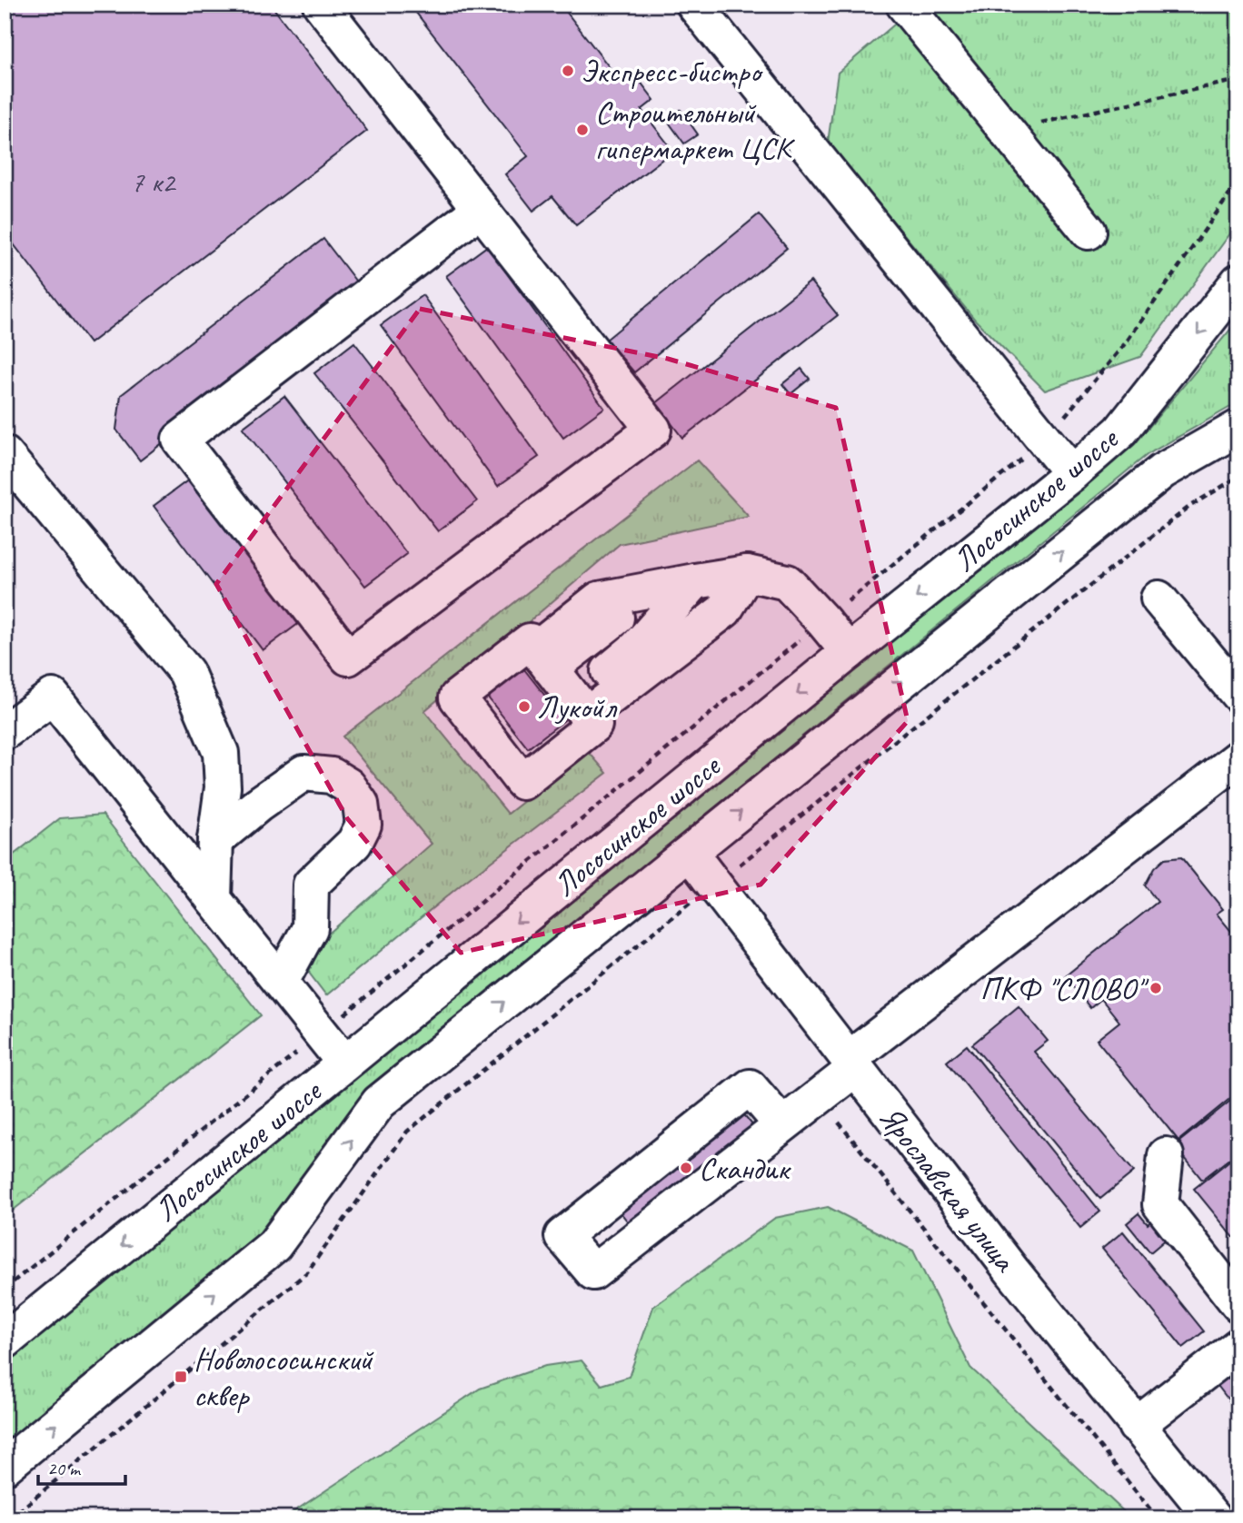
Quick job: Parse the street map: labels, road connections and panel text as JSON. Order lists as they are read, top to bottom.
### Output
{
  "streets": {
    "street": ["Лососинское шоссе", "Ярославская улица"]
  },
  "crossings": [
    ["Лососинское шоссе", "Ярославская улица"]
  ],
  "places": {
    "other": [
      "Экспресс-бистро",
      "Строительный гипермаркет ЦСК",
      "Лукойл",
      "ПКФ \"СЛОВО\"",
      "Скандик"
    ],
    "transit": ["Новолососинский сквер"]
  },
  "house_numbers": ["7 к2"],
  "scale_bar": "20 m"
}
